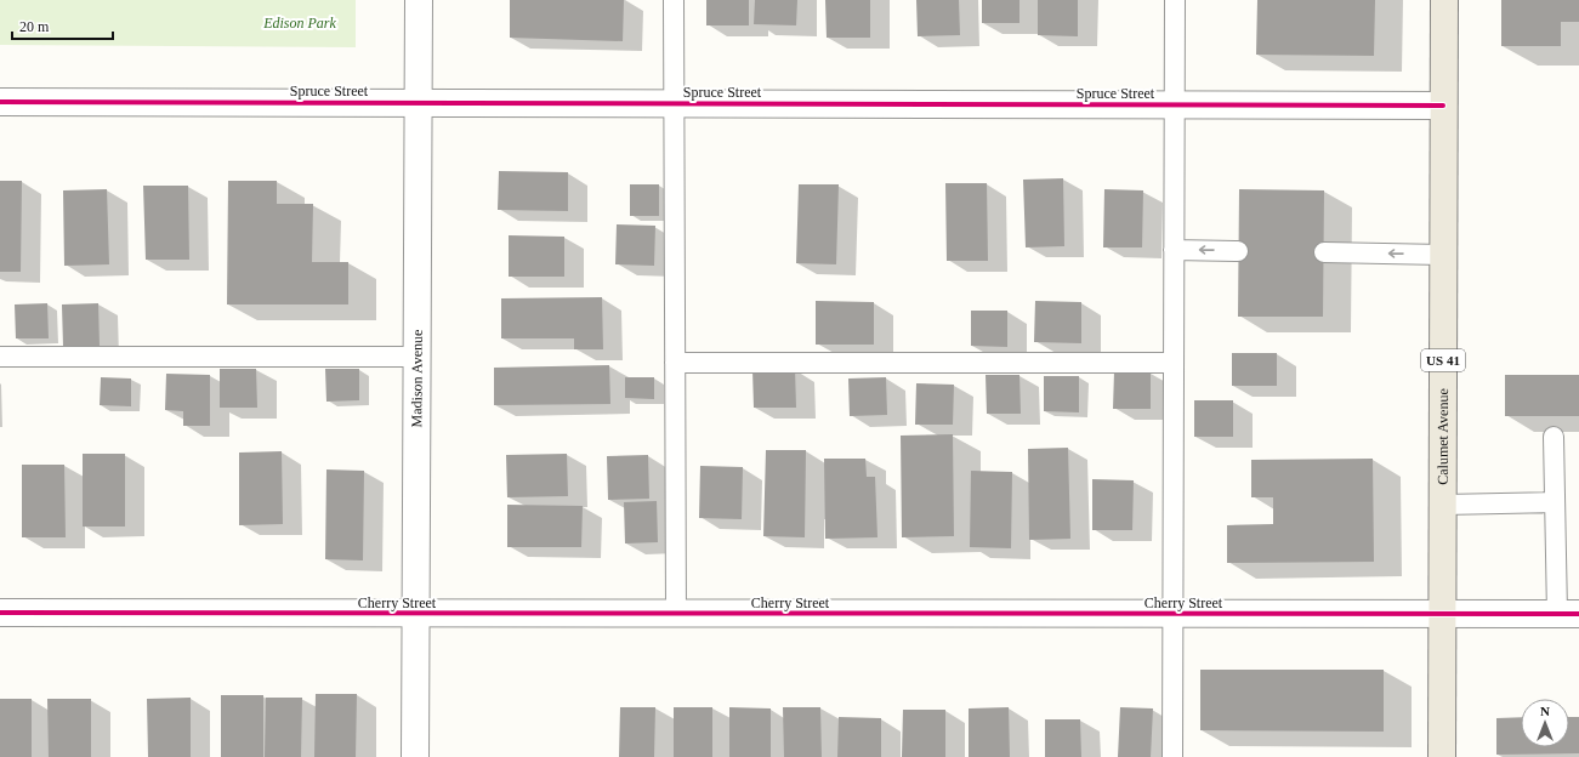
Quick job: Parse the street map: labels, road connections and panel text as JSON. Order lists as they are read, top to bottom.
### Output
{
  "streets": {
    "main road": ["US 41", "Calumet Avenue"],
    "street": ["Spruce Street", "Madison Avenue", "Cherry Street"]
  },
  "crossings": [
    ["Spruce Street", "Madison Avenue"],
    ["Spruce Street", "Calumet Avenue"],
    ["Madison Avenue", "Cherry Street"],
    ["Calumet Avenue", "Cherry Street"]
  ],
  "parks": ["Edison Park"],
  "scale_bar": "20 m",
  "north": "top"
}
